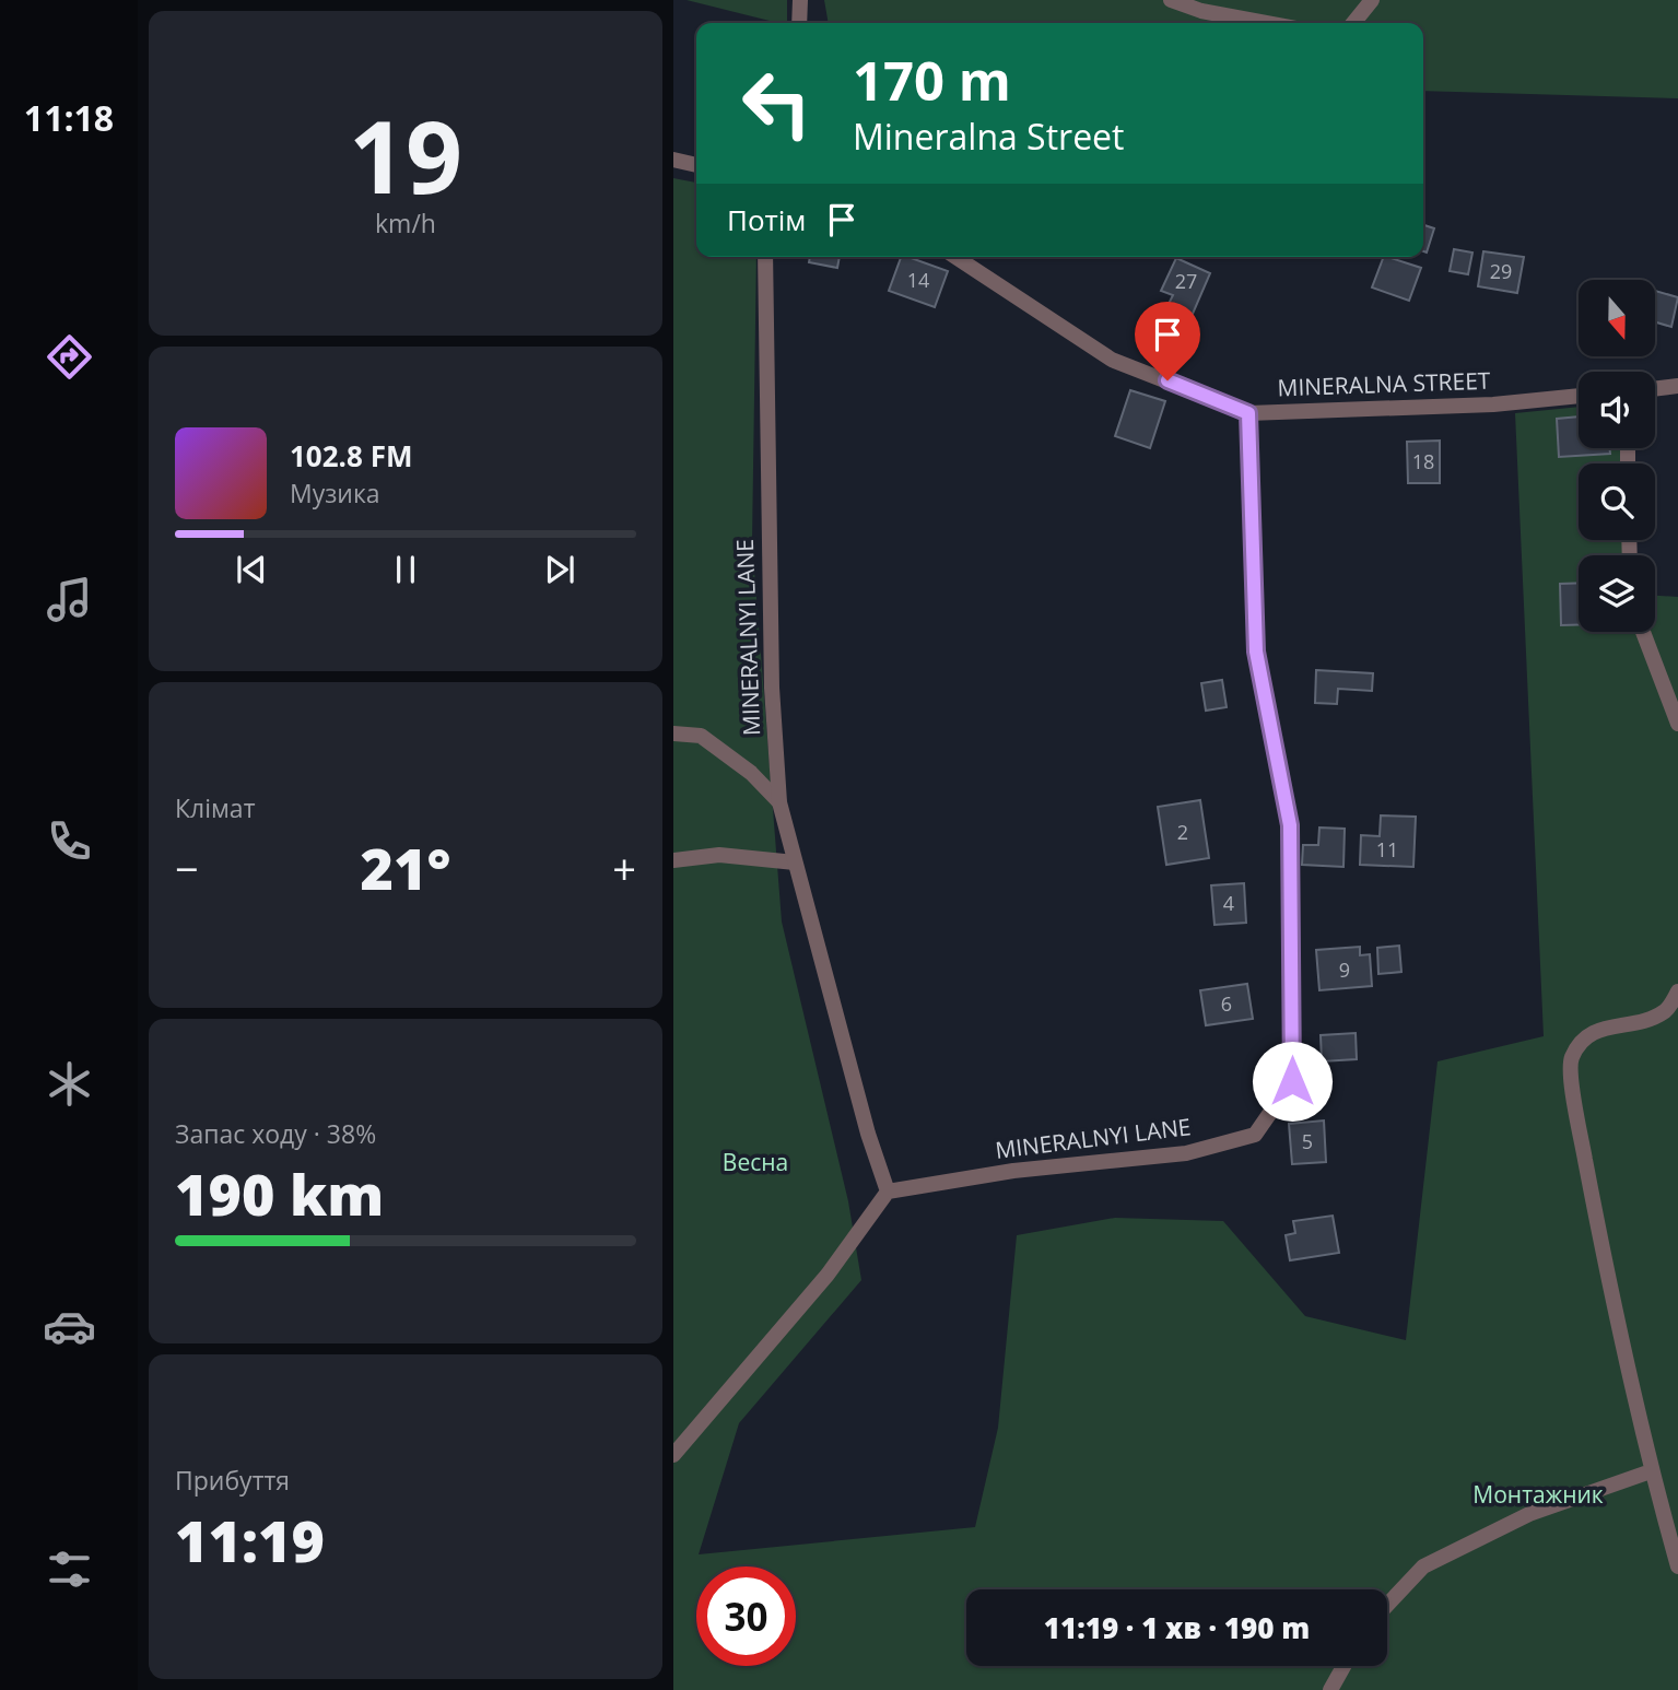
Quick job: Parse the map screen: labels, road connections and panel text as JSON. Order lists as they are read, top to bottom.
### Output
{
  "streets": {
    "street": ["MINERALNA STREET", "MINERALNYI LANE"]
  },
  "crossings": [
    ["MINERALNA STREET", "MINERALNYI LANE"]
  ],
  "parks": ["Весна", "Монтажник"],
  "house_numbers": [
    "29",
    "14",
    "27",
    "18",
    "2",
    "11",
    "4",
    "9",
    "6",
    "5"
  ],
  "north": "bottom",
  "page": {
    "tabs": "11:18",
    "tile": [
      ["19", "km/h"],
      "Клімат",
      ["Запас ходу · 38%", "190 km"],
      ["Прибуття", "11:19"]
    ],
    "turn": ["170 m", "Mineralna Street"],
    "then": "Потім",
    "song": ["102.8 FM", "Музика"],
    "heat": ["−", "21°", "+"],
    "limit": "30",
    "trip": "11:19 · 1 хв · 190 m"
  }
}
